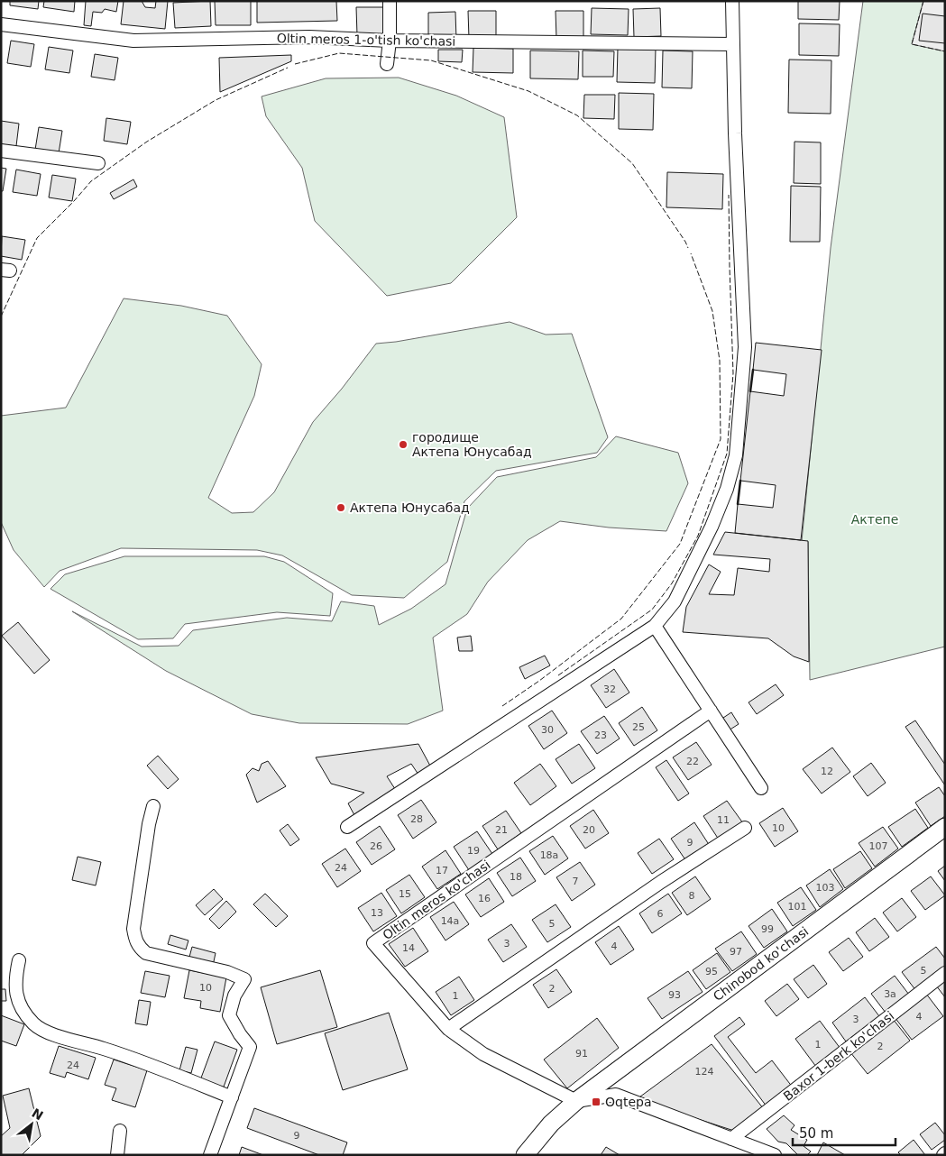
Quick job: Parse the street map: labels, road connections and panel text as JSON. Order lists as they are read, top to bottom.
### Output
{
  "streets": {
    "street": [
      "Oltin meros 1-o'tish ko'chasi",
      "Oltin meros ko'chasi",
      "Chinobod ko'chasi",
      "Baxor 1-berk ko'chasi"
    ]
  },
  "parks": ["Актепе"],
  "places": {
    "other": ["городище Актепа Юнусабад", "Актепа Юнусабад"],
    "transit": ["Oqtepa"]
  },
  "house_numbers": [
    "32",
    "25",
    "30",
    "23",
    "22",
    "12",
    "28",
    "11",
    "10",
    "21",
    "20",
    "9",
    "26",
    "107",
    "19",
    "18a",
    "24",
    "17",
    "18",
    "7",
    "103",
    "15",
    "8",
    "16",
    "101",
    "13",
    "6",
    "14a",
    "5",
    "99",
    "3",
    "4",
    "14",
    "97",
    "5",
    "95",
    "10",
    "2",
    "3a",
    "93",
    "1",
    "4",
    "3",
    "1",
    "2",
    "91",
    "24",
    "124",
    "9"
  ],
  "scale_bar": "50 m",
  "north": "top right"
}
